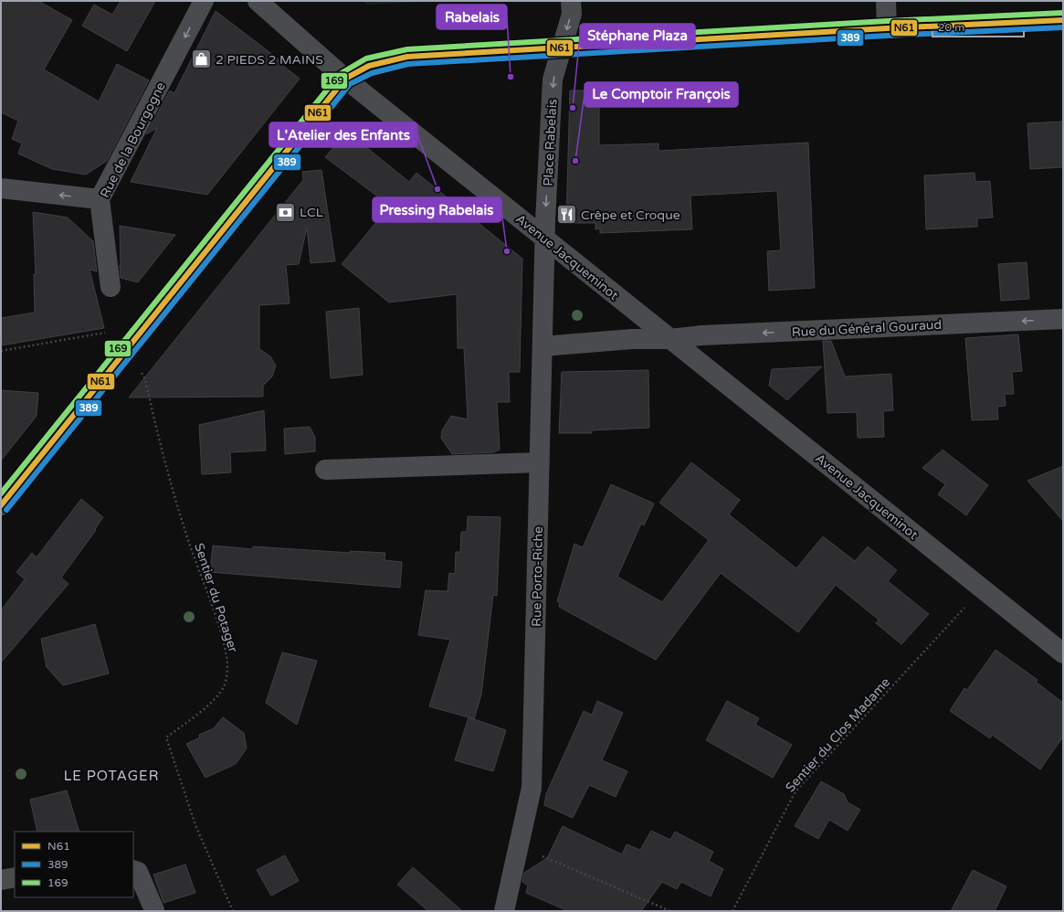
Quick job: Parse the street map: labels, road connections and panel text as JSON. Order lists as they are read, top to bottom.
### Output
{
  "streets": {
    "street": [
      "Rue de la Bourgogne",
      "Place Rabelais",
      "Avenue Jacqueminot",
      "Rue du Général Gouraud",
      "Rue Porto-Riche"
    ],
    "path": ["Sentier du Potager", "Sentier du Clos Madame"]
  },
  "crossings": [
    ["Place Rabelais", "Avenue Jacqueminot"],
    ["Place Rabelais", "Rue Porto-Riche"],
    ["Avenue Jacqueminot", "Rue du Général Gouraud"],
    ["Avenue Jacqueminot", "Rue Porto-Riche"],
    ["Avenue Jacqueminot", "Sentier du Clos Madame"]
  ],
  "one_way": ["Rue de la Bourgogne", "Place Rabelais", "Rue du Général Gouraud"],
  "districts": ["LE POTAGER"],
  "places": {
    "shop": ["2 PIEDS 2 MAINS"],
    "other": [
      "Rabelais",
      "Stéphane Plaza",
      "Le Comptoir François",
      "L'Atelier des Enfants",
      "Pressing Rabelais"
    ],
    "bank": ["LCL"],
    "restaurant": ["Crêpe et Croque"]
  },
  "lines": ["transit line 169", "transit line N61", "transit line 389"],
  "legend": ["N61", "389", "169"],
  "scale_bar": "20 m"
}
